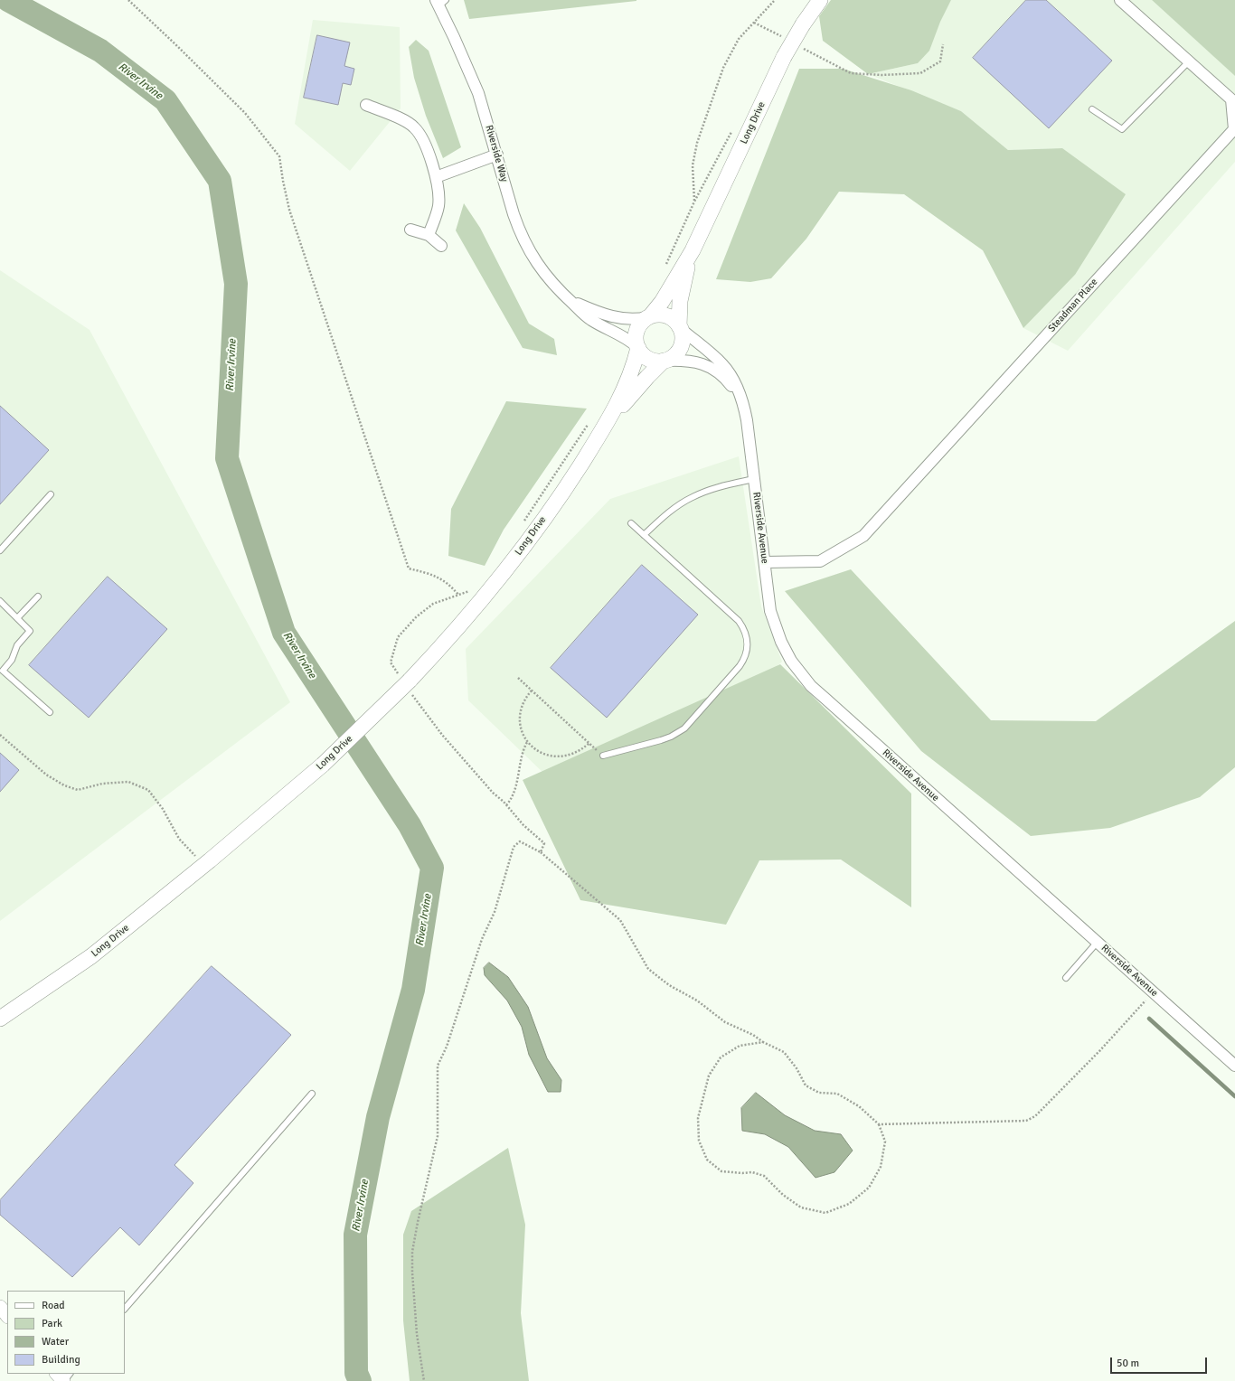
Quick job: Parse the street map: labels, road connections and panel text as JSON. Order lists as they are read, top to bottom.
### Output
{
  "streets": {
    "main road": ["Long Drive"],
    "street": ["Riverside Way", "Steadman Place", "Riverside Avenue"]
  },
  "crossings": [
    ["Long Drive", "Riverside Way"],
    ["Long Drive", "Riverside Avenue"],
    ["Riverside Way", "Riverside Avenue"],
    ["Steadman Place", "Riverside Avenue"]
  ],
  "water": ["River Irvine"],
  "legend": [
    "Road",
    "Park",
    "Water",
    "Building"
  ],
  "scale_bar": "50 m"
}
